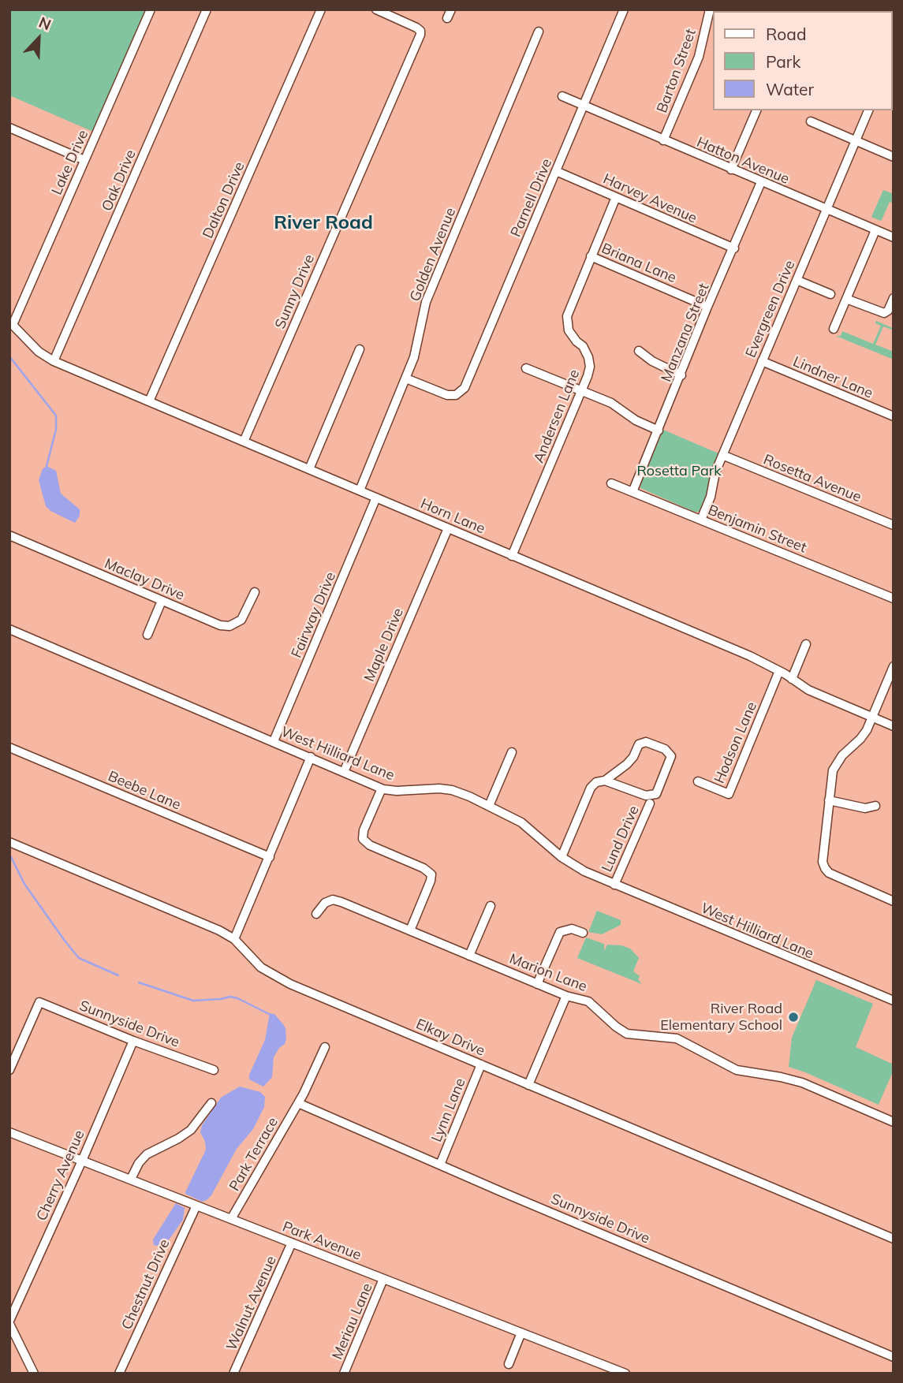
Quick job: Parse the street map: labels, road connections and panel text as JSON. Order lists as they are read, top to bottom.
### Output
{
  "streets": {
    "street": [
      "Barton Street",
      "Hatton Avenue",
      "Lake Drive",
      "Oak Drive",
      "Parnell Drive",
      "Harvey Avenue",
      "Dalton Drive",
      "Golden Avenue",
      "Briana Lane",
      "Sunny Drive",
      "Evergreen Drive",
      "Manzana Street",
      "Lindner Lane",
      "Andersen Lane",
      "Rosetta Avenue",
      "Horn Lane",
      "Benjamin Street",
      "Maclay Drive",
      "Fairway Drive",
      "Maple Drive",
      "Hodson Lane",
      "West Hilliard Lane",
      "Beebe Lane",
      "Lund Drive",
      "Marion Lane",
      "Sunnyside Drive",
      "Elkay Drive",
      "Lynn Lane",
      "Park Terrace",
      "Cherry Avenue",
      "Park Avenue",
      "Chestnut Drive",
      "Walnut Avenue",
      "Meriau Lane"
    ]
  },
  "crossings": [
    ["Barton Street", "Hatton Avenue"],
    ["Hatton Avenue", "Parnell Drive"],
    ["Hatton Avenue", "Evergreen Drive"],
    ["Hatton Avenue", "Manzana Street"],
    ["Lake Drive", "Horn Lane"],
    ["Oak Drive", "Horn Lane"],
    ["Parnell Drive", "Harvey Avenue"],
    ["Parnell Drive", "Golden Avenue"],
    ["Harvey Avenue", "Manzana Street"],
    ["Harvey Avenue", "Andersen Lane"],
    ["Dalton Drive", "Horn Lane"],
    ["Golden Avenue", "Horn Lane"],
    ["Briana Lane", "Manzana Street"],
    ["Briana Lane", "Andersen Lane"],
    ["Sunny Drive", "Horn Lane"],
    ["Evergreen Drive", "Lindner Lane"],
    ["Evergreen Drive", "Rosetta Avenue"],
    ["Evergreen Drive", "Benjamin Street"],
    ["Manzana Street", "Benjamin Street"],
    ["Andersen Lane", "Horn Lane"],
    ["Horn Lane", "Fairway Drive"],
    ["Horn Lane", "Maple Drive"],
    ["Horn Lane", "Hodson Lane"],
    ["Fairway Drive", "West Hilliard Lane"],
    ["Maple Drive", "West Hilliard Lane"],
    ["West Hilliard Lane", "Lund Drive"],
    ["Sunnyside Drive", "Lynn Lane"],
    ["Sunnyside Drive", "Park Terrace"],
    ["Sunnyside Drive", "Cherry Avenue"],
    ["Elkay Drive", "Lynn Lane"],
    ["Park Terrace", "Park Avenue"],
    ["Cherry Avenue", "Park Avenue"],
    ["Park Avenue", "Chestnut Drive"],
    ["Park Avenue", "Walnut Avenue"],
    ["Park Avenue", "Meriau Lane"]
  ],
  "districts": ["River Road"],
  "parks": ["Rosetta Park"],
  "places": ["River Road Elementary School"],
  "legend": ["Road", "Park", "Water"],
  "north": "top right"
}
